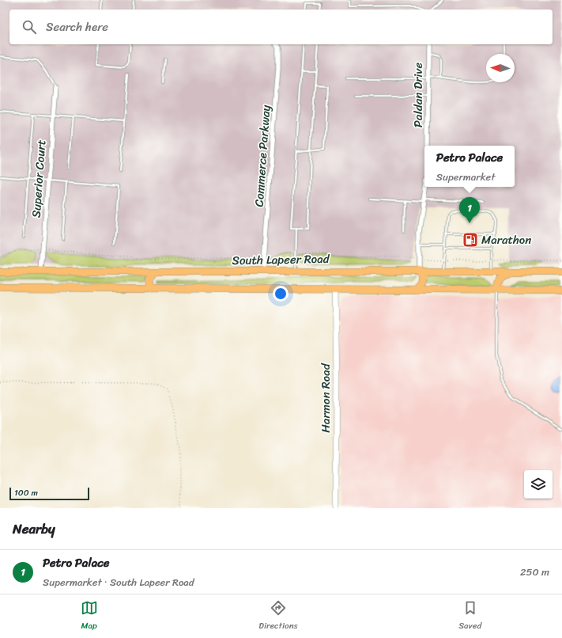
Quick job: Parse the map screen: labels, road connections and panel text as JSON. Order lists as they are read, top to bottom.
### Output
{
  "streets": {
    "main road": ["South Lapeer Road"],
    "street": [
      "Paldan Drive",
      "Commerce Parkway",
      "Superior Court",
      "Harmon Road"
    ]
  },
  "crossings": [
    ["Commerce Parkway", "South Lapeer Road"],
    ["Superior Court", "South Lapeer Road"]
  ],
  "places": {
    "fuel station": ["Marathon"]
  },
  "scale_bar": "100 m",
  "north": "left",
  "page": {
    "search": "Search here",
    "popup": ["Petro Palace", "Supermarket"],
    "pins": "1",
    "scale": "100 m",
    "heading": "Nearby",
    "list": [
      {
        "mark": "1",
        "name": "Petro Palace",
        "note": "Supermarket · South Lapeer Road",
        "value": "250 m"
      }
    ],
    "nav": ["Map", "Directions", "Saved"]
  }
}
